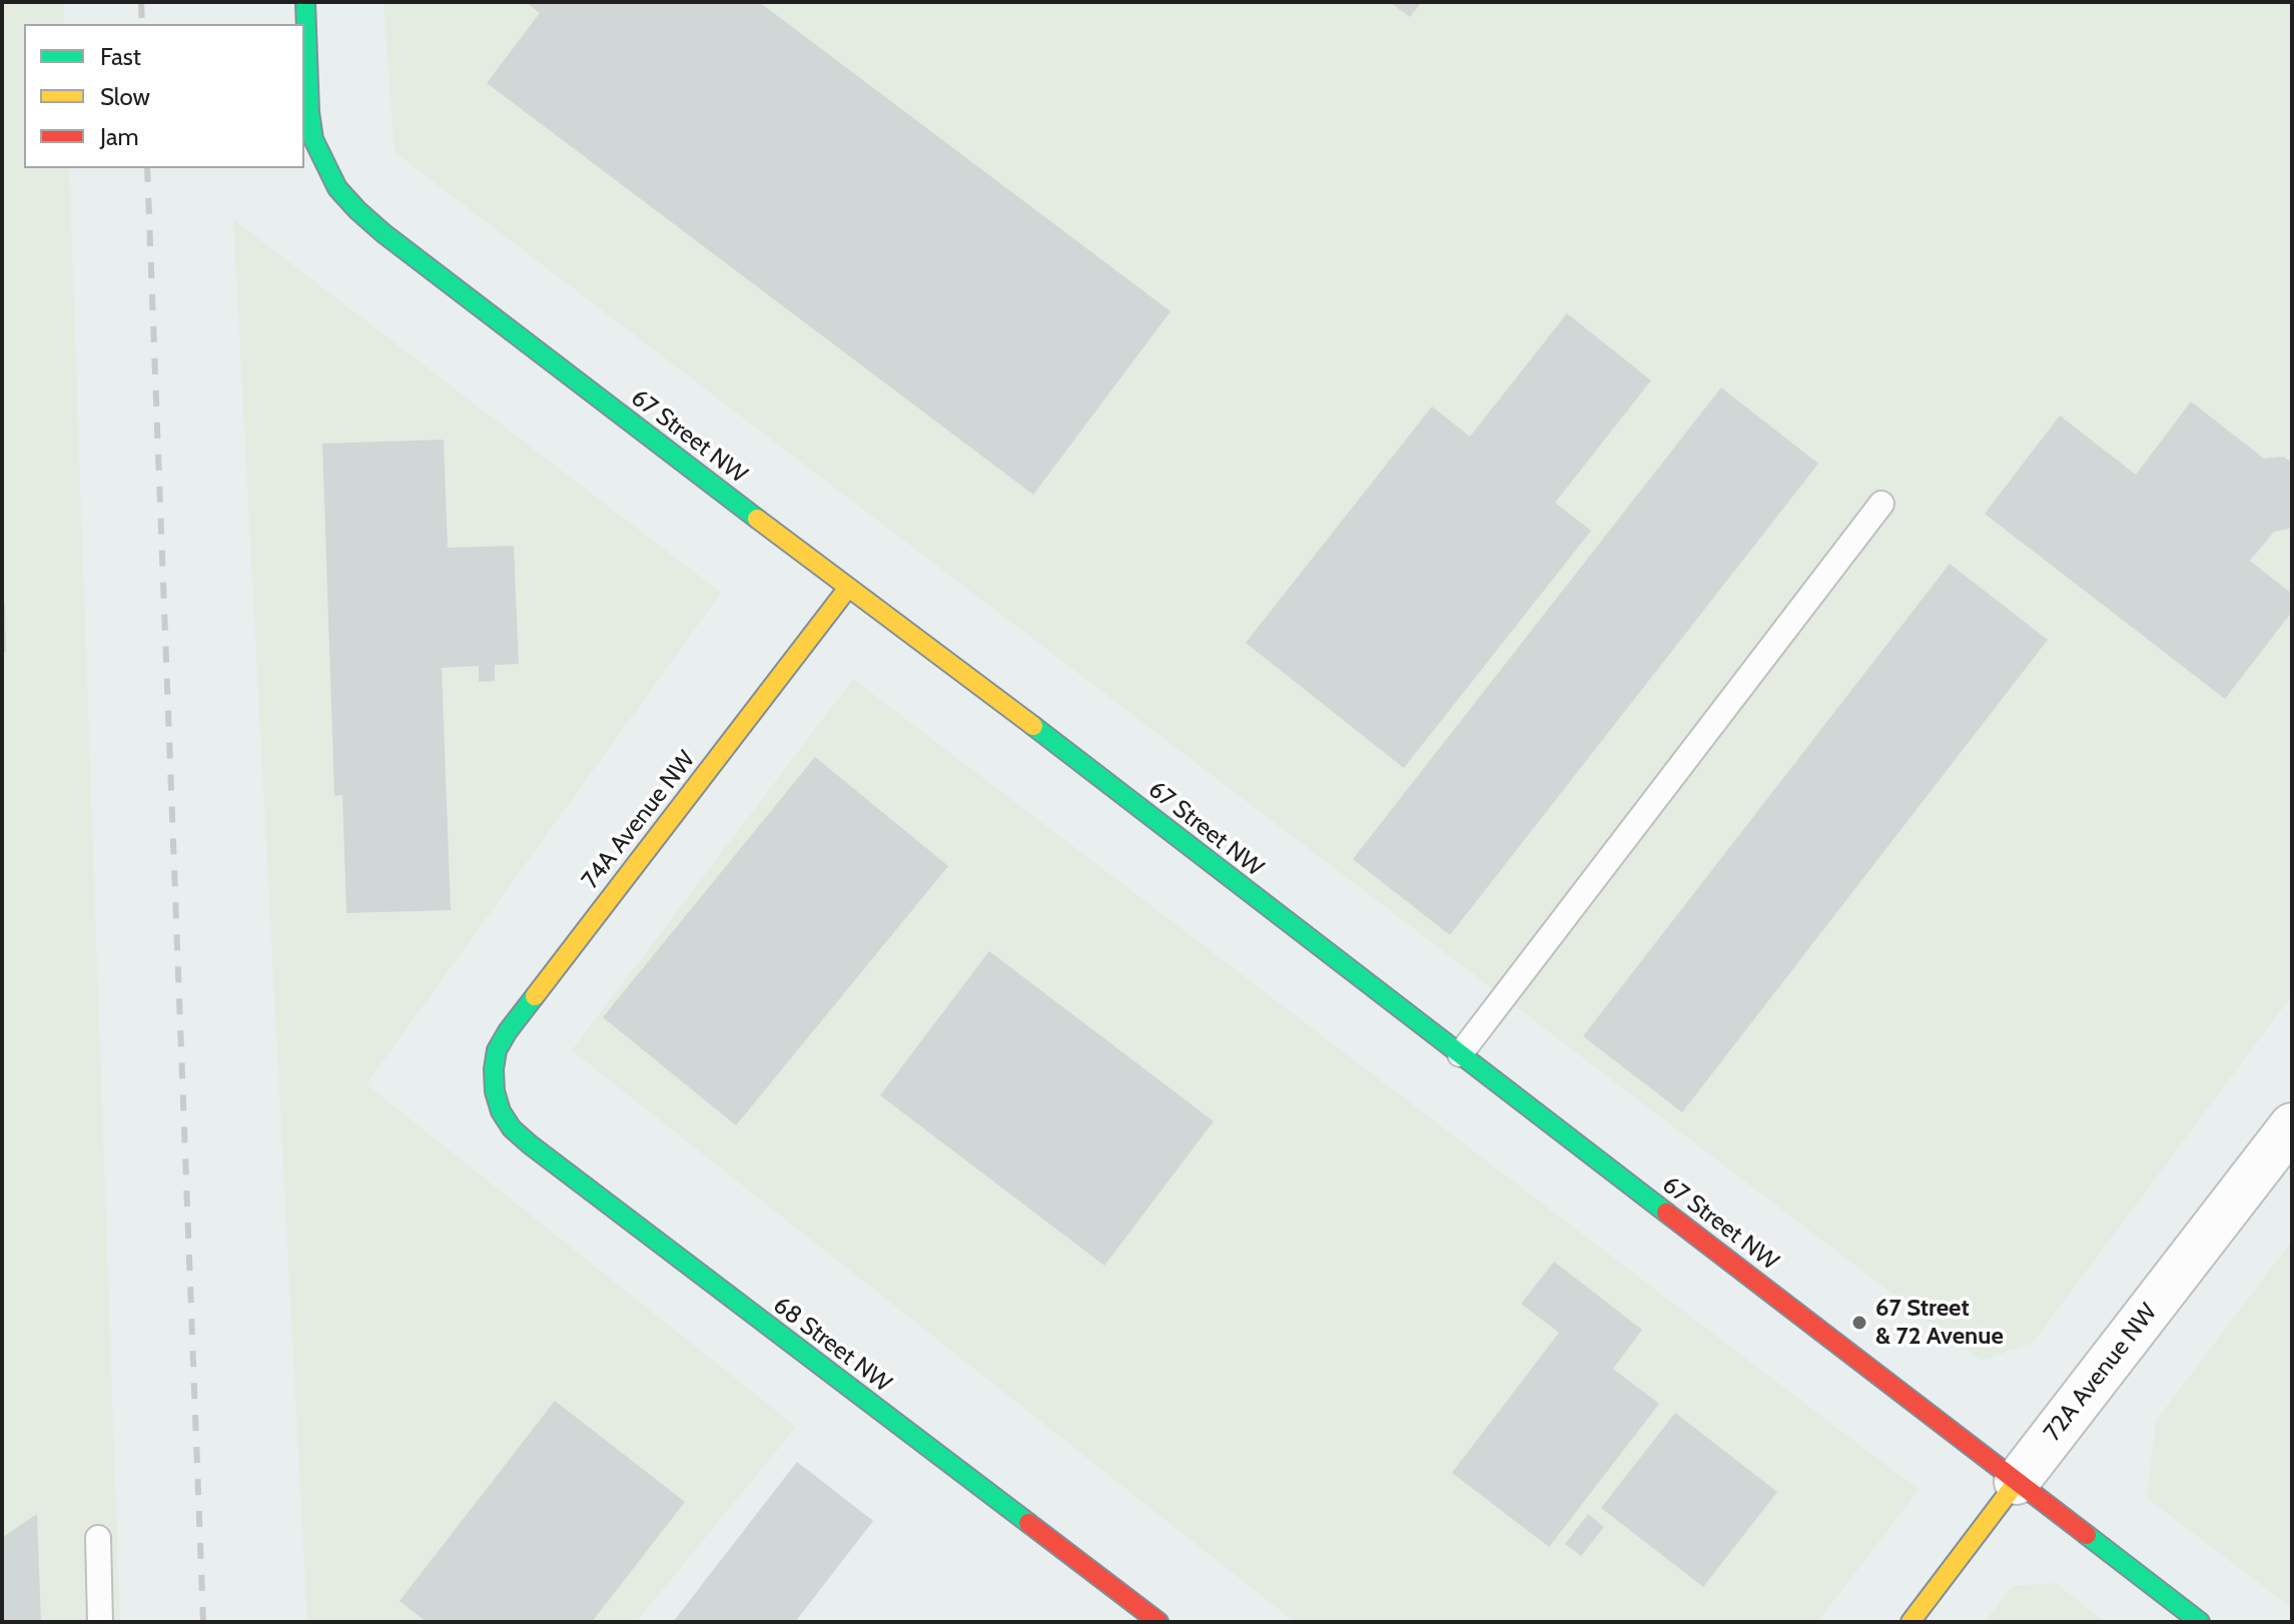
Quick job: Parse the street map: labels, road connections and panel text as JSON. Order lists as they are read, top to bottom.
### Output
{
  "streets": {
    "street": [
      "67 Street NW",
      "74A Avenue NW",
      "68 Street NW",
      "72A Avenue NW"
    ]
  },
  "crossings": [
    ["67 Street NW", "74A Avenue NW"],
    ["67 Street NW", "72A Avenue NW"],
    ["74A Avenue NW", "68 Street NW"]
  ],
  "places": ["67 Street & 72 Avenue"],
  "legend": ["Fast", "Slow", "Jam"]
}
